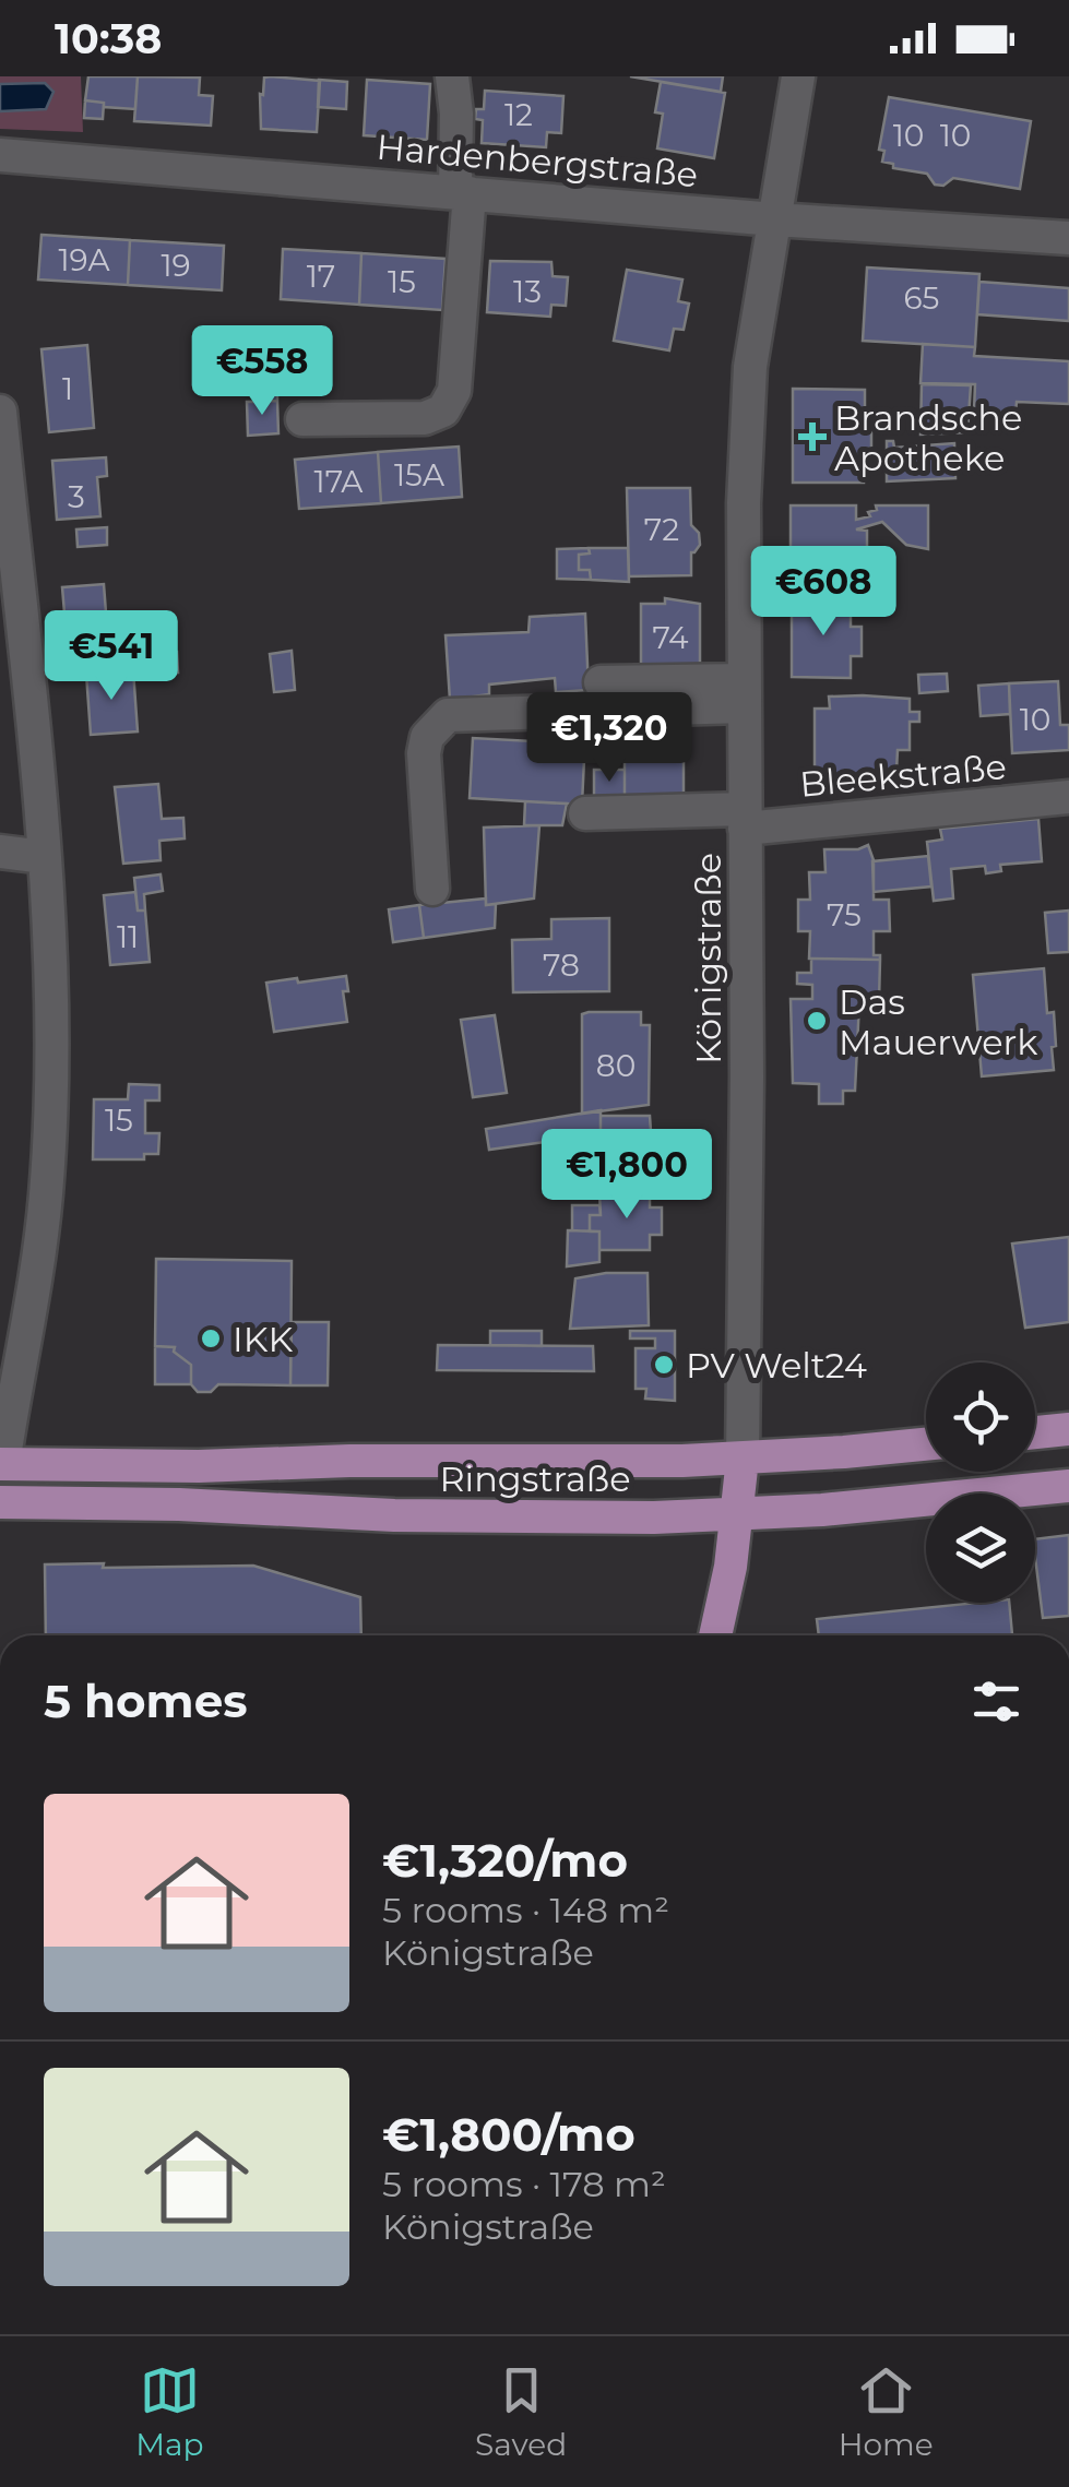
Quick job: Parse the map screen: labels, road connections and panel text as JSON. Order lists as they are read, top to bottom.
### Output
{
  "streets": {
    "main road": ["Königstraße", "Ringstraße"],
    "street": ["Hardenbergstraße", "Bleekstraße"]
  },
  "crossings": [
    ["Hardenbergstraße", "Königstraße"],
    ["Bleekstraße", "Königstraße"],
    ["Königstraße", "Ringstraße"]
  ],
  "places": {
    "health": ["Brandsche Apotheke"],
    "other": ["Das Mauerwerk", "IKK", "PV Welt24"]
  },
  "house_numbers": [
    "12",
    "10",
    "10",
    "19A",
    "19",
    "17",
    "15",
    "13",
    "65",
    "1",
    "15A",
    "17A",
    "3",
    "72",
    "74",
    "10",
    "75",
    "11",
    "78",
    "80",
    "15"
  ],
  "page": {
    "status": "10:38",
    "price": [
      "€558",
      "€608",
      "€541",
      "€1,320",
      "€1,800"
    ],
    "heading": "5 homes",
    "list": [
      {
        "name": "€1,320/mo",
        "note": "5 rooms · 148 m² · Königstraße"
      },
      {
        "name": "€1,800/mo",
        "note": "5 rooms · 178 m² · Königstraße"
      }
    ],
    "tabs": ["Map", "Saved", "Home"]
  }
}
